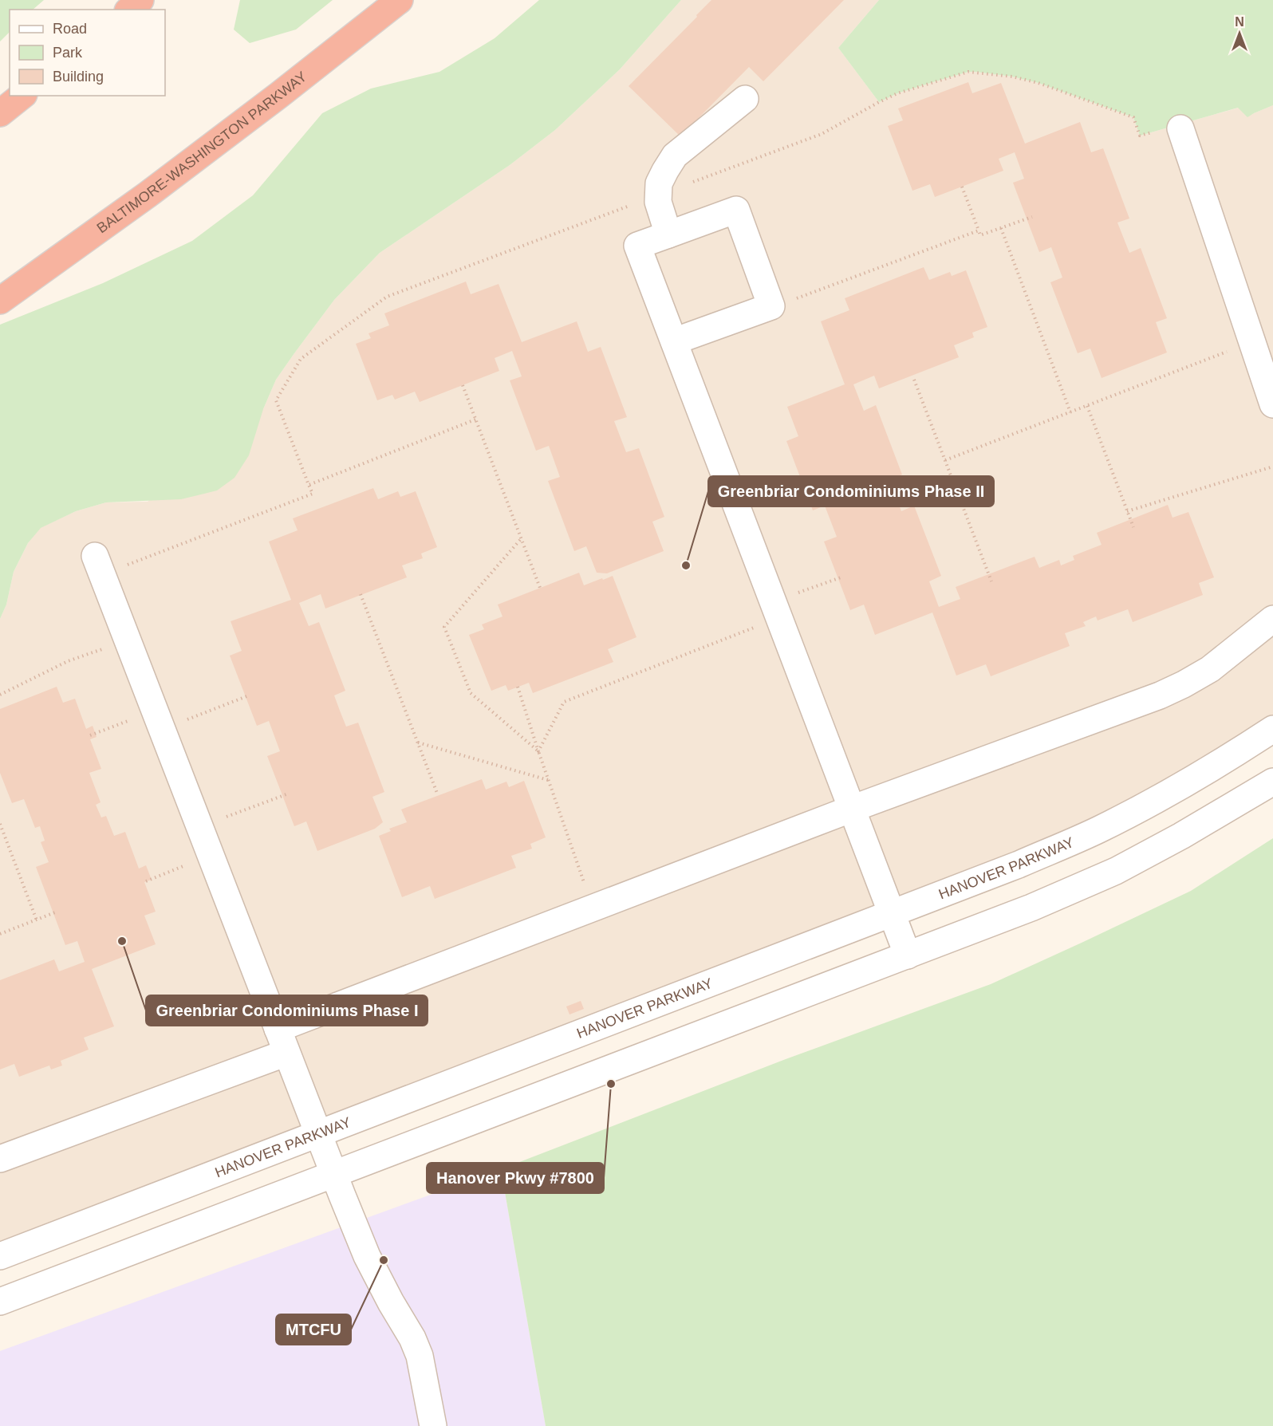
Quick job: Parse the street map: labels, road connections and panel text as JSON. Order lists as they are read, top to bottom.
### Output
{
  "streets": {
    "highway": ["BALTIMORE-WASHINGTON PARKWAY"],
    "street": ["HANOVER PARKWAY"]
  },
  "places": [
    "Greenbriar Condominiums Phase II",
    "Greenbriar Condominiums Phase I",
    "Hanover Pkwy #7800",
    "MTCFU"
  ],
  "legend": ["Road", "Park", "Building"],
  "north": "top"
}
